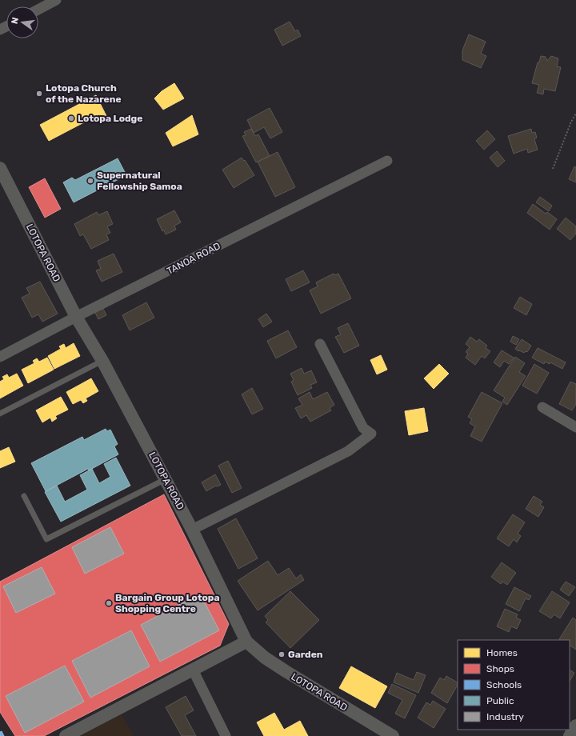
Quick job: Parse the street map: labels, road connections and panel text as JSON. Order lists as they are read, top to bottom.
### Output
{
  "streets": {
    "street": ["LOTOPA ROAD", "TANOA ROAD"]
  },
  "crossings": [
    ["LOTOPA ROAD", "TANOA ROAD"]
  ],
  "places": [
    "Lotopa Church of the Nazarene",
    "Lotopa Lodge",
    "Supernatural Fellowship Samoa",
    "Bargain Group Lotopa Shopping Centre",
    "Garden"
  ],
  "legend": [
    "Homes",
    "Shops",
    "Schools",
    "Public",
    "Industry"
  ],
  "north": "left"
}
